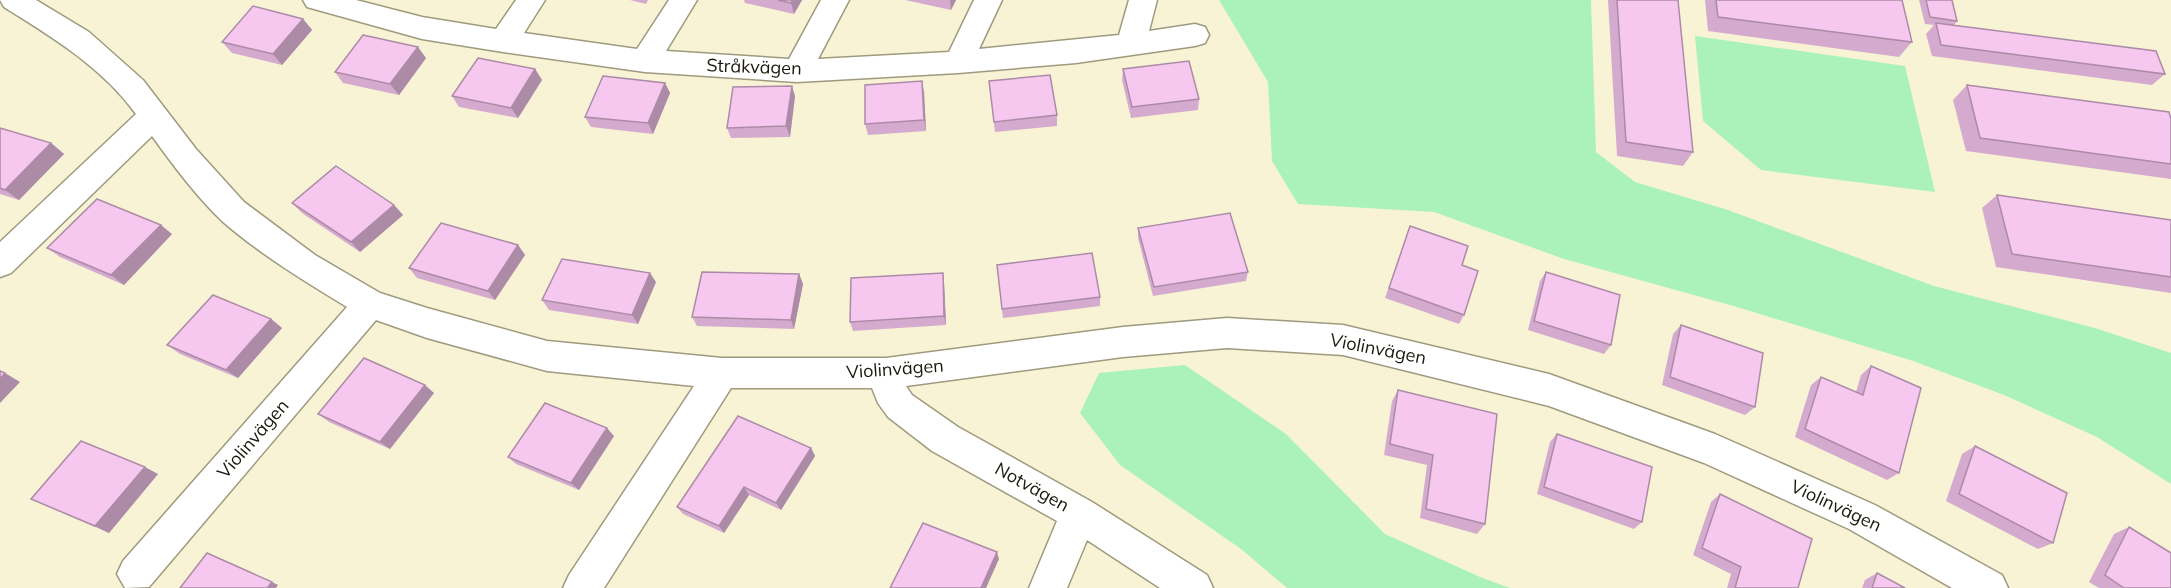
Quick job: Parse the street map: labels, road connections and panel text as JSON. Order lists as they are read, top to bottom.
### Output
{
  "streets": {
    "street": ["Stråkvägen", "Violinvägen", "Notvägen"]
  },
  "crossings": [
    ["Violinvägen", "Notvägen"]
  ]
}
